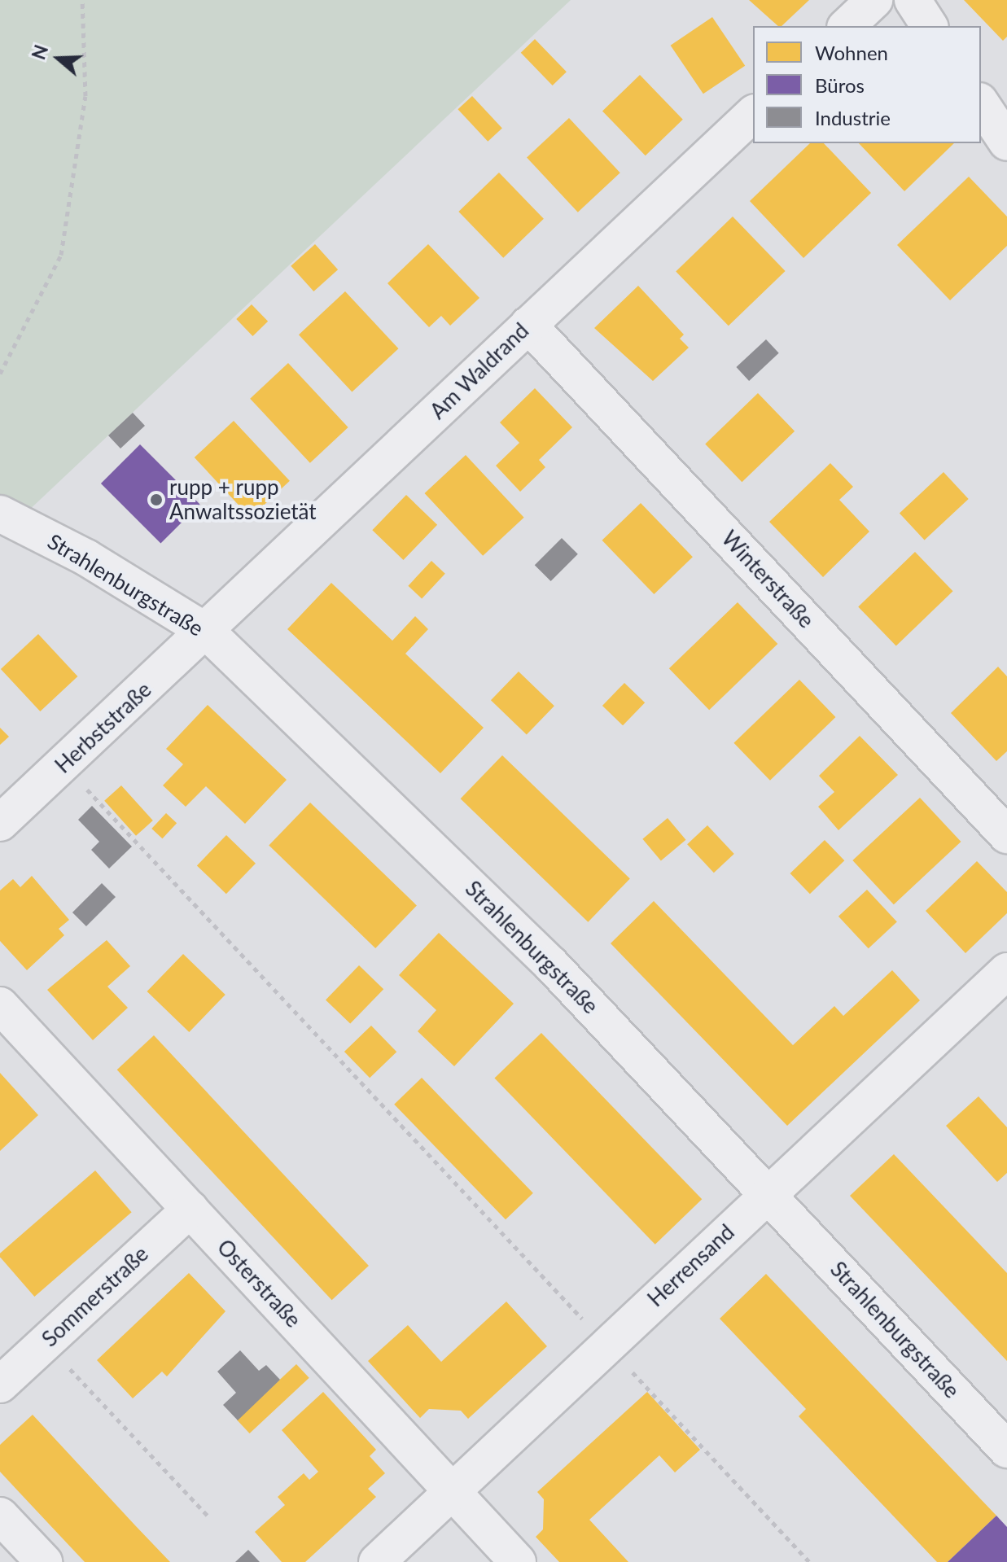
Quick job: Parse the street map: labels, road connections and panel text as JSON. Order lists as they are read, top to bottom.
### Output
{
  "streets": {
    "street": [
      "Am Waldrand",
      "Winterstraße",
      "Strahlenburgstraße",
      "Herbststraße",
      "Herrensand",
      "Osterstraße",
      "Sommerstraße"
    ]
  },
  "crossings": [
    ["Am Waldrand", "Winterstraße"],
    ["Am Waldrand", "Strahlenburgstraße"],
    ["Am Waldrand", "Herbststraße"],
    ["Strahlenburgstraße", "Herbststraße"],
    ["Strahlenburgstraße", "Herrensand"],
    ["Herrensand", "Osterstraße"],
    ["Osterstraße", "Sommerstraße"]
  ],
  "places": ["rupp + rupp Anwaltssozietät"],
  "legend": ["Wohnen", "Büros", "Industrie"],
  "north": "left"
}
